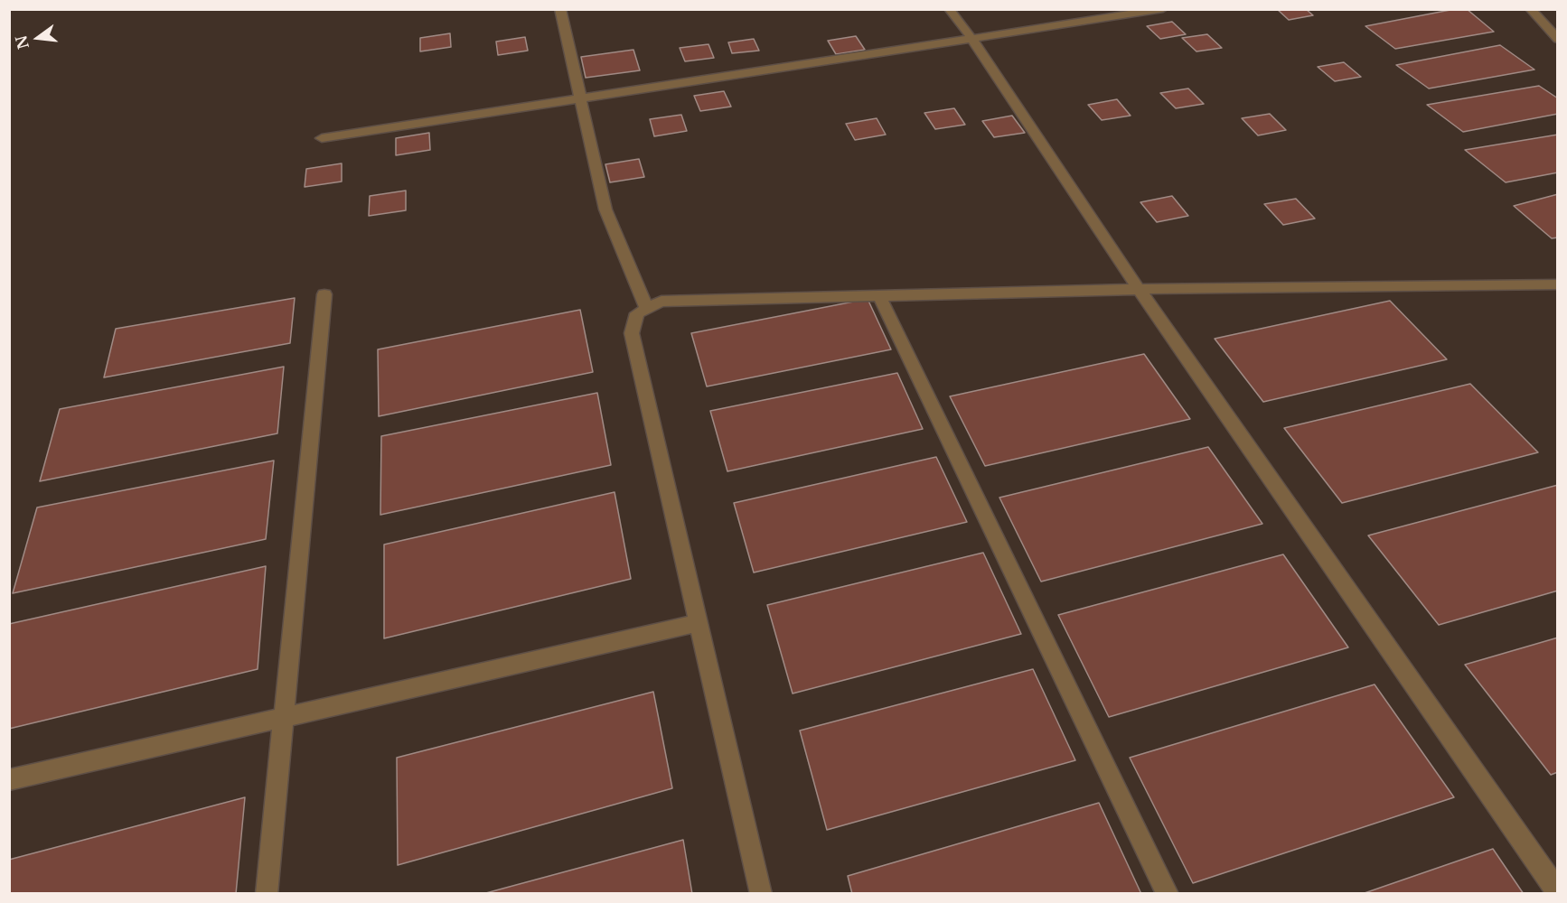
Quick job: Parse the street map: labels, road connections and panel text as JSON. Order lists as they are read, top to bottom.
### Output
{
  "north": "left"
}
